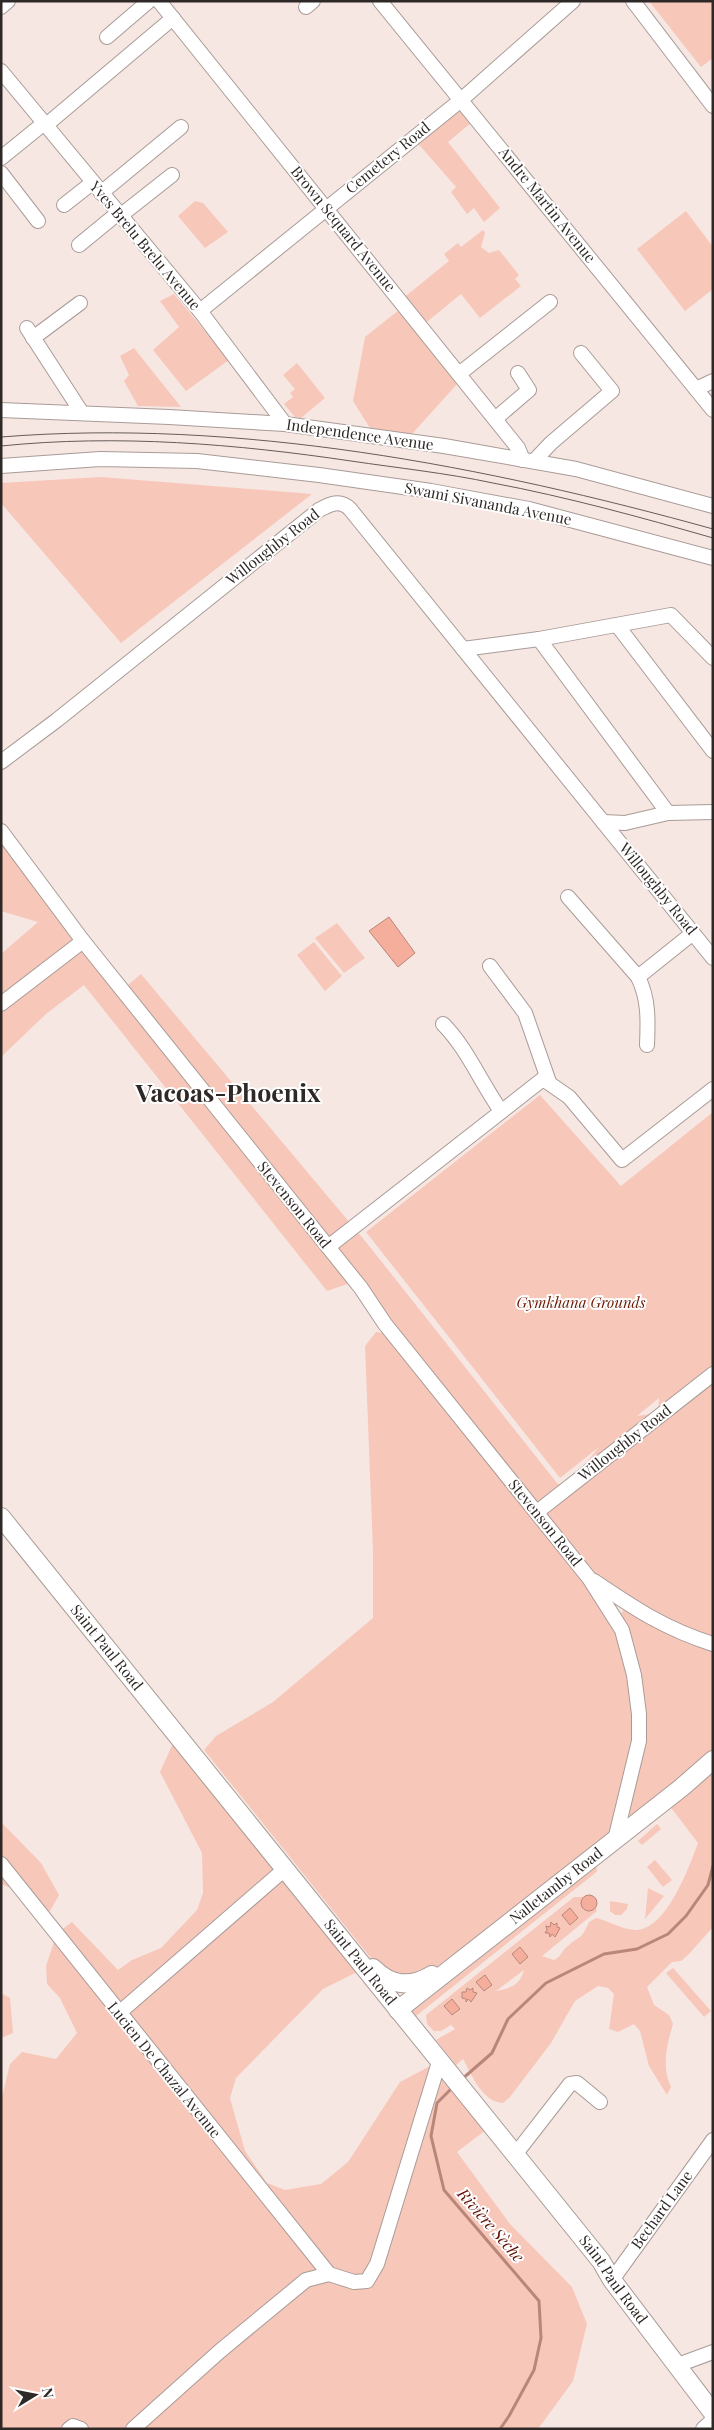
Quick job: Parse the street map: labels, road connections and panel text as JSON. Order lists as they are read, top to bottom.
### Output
{
  "streets": {
    "main road": ["Saint Paul Road", "Nalletamby Road"],
    "street": [
      "Cemetery Road",
      "Andre Martin Avenue",
      "Brown Sequard Avenue",
      "Yves Brelu Brelu Avenue",
      "Independence Avenue",
      "Swami Sivananda Avenue",
      "Willoughby Road",
      "Stevenson Road",
      "Lucien De Chazal Avenue",
      "Bechard Lane"
    ]
  },
  "crossings": [
    ["Cemetery Road", "Andre Martin Avenue"],
    ["Cemetery Road", "Brown Sequard Avenue"],
    ["Cemetery Road", "Yves Brelu Brelu Avenue"],
    ["Brown Sequard Avenue", "Independence Avenue"],
    ["Yves Brelu Brelu Avenue", "Independence Avenue"],
    ["Willoughby Road", "Stevenson Road"],
    ["Stevenson Road", "Nalletamby Road"],
    ["Saint Paul Road", "Nalletamby Road"],
    ["Saint Paul Road", "Bechard Lane"]
  ],
  "districts": ["Vacoas-Phoenix"],
  "water": ["Rivière Sèche"],
  "parks": ["Gymkhana Grounds"],
  "north": "right"
}
